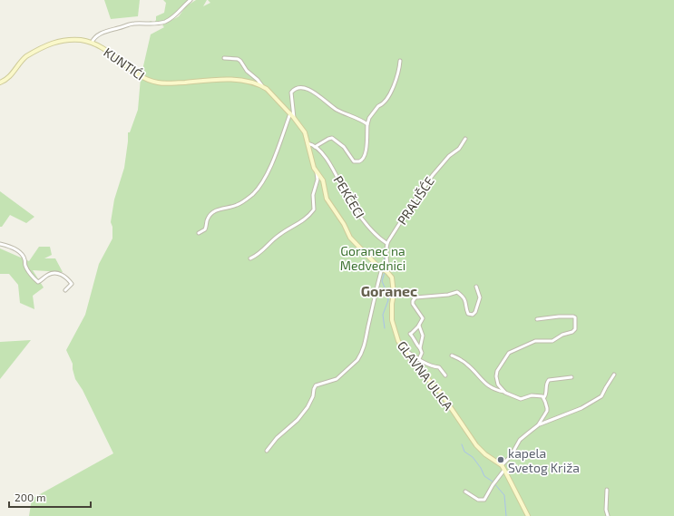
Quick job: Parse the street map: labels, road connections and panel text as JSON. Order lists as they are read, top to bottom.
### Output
{
  "streets": {
    "street": [
      "KUNTIĆI",
      "PEKČECI",
      "PRALIŠĆE",
      "GLAVNA ULICA"
    ]
  },
  "crossings": [
    ["PEKČECI", "PRALIŠĆE"]
  ],
  "districts": ["Goranec"],
  "parks": ["Goranec na Medvednici"],
  "places": ["kapela Svetog Križa"],
  "scale_bar": "200 m"
}
